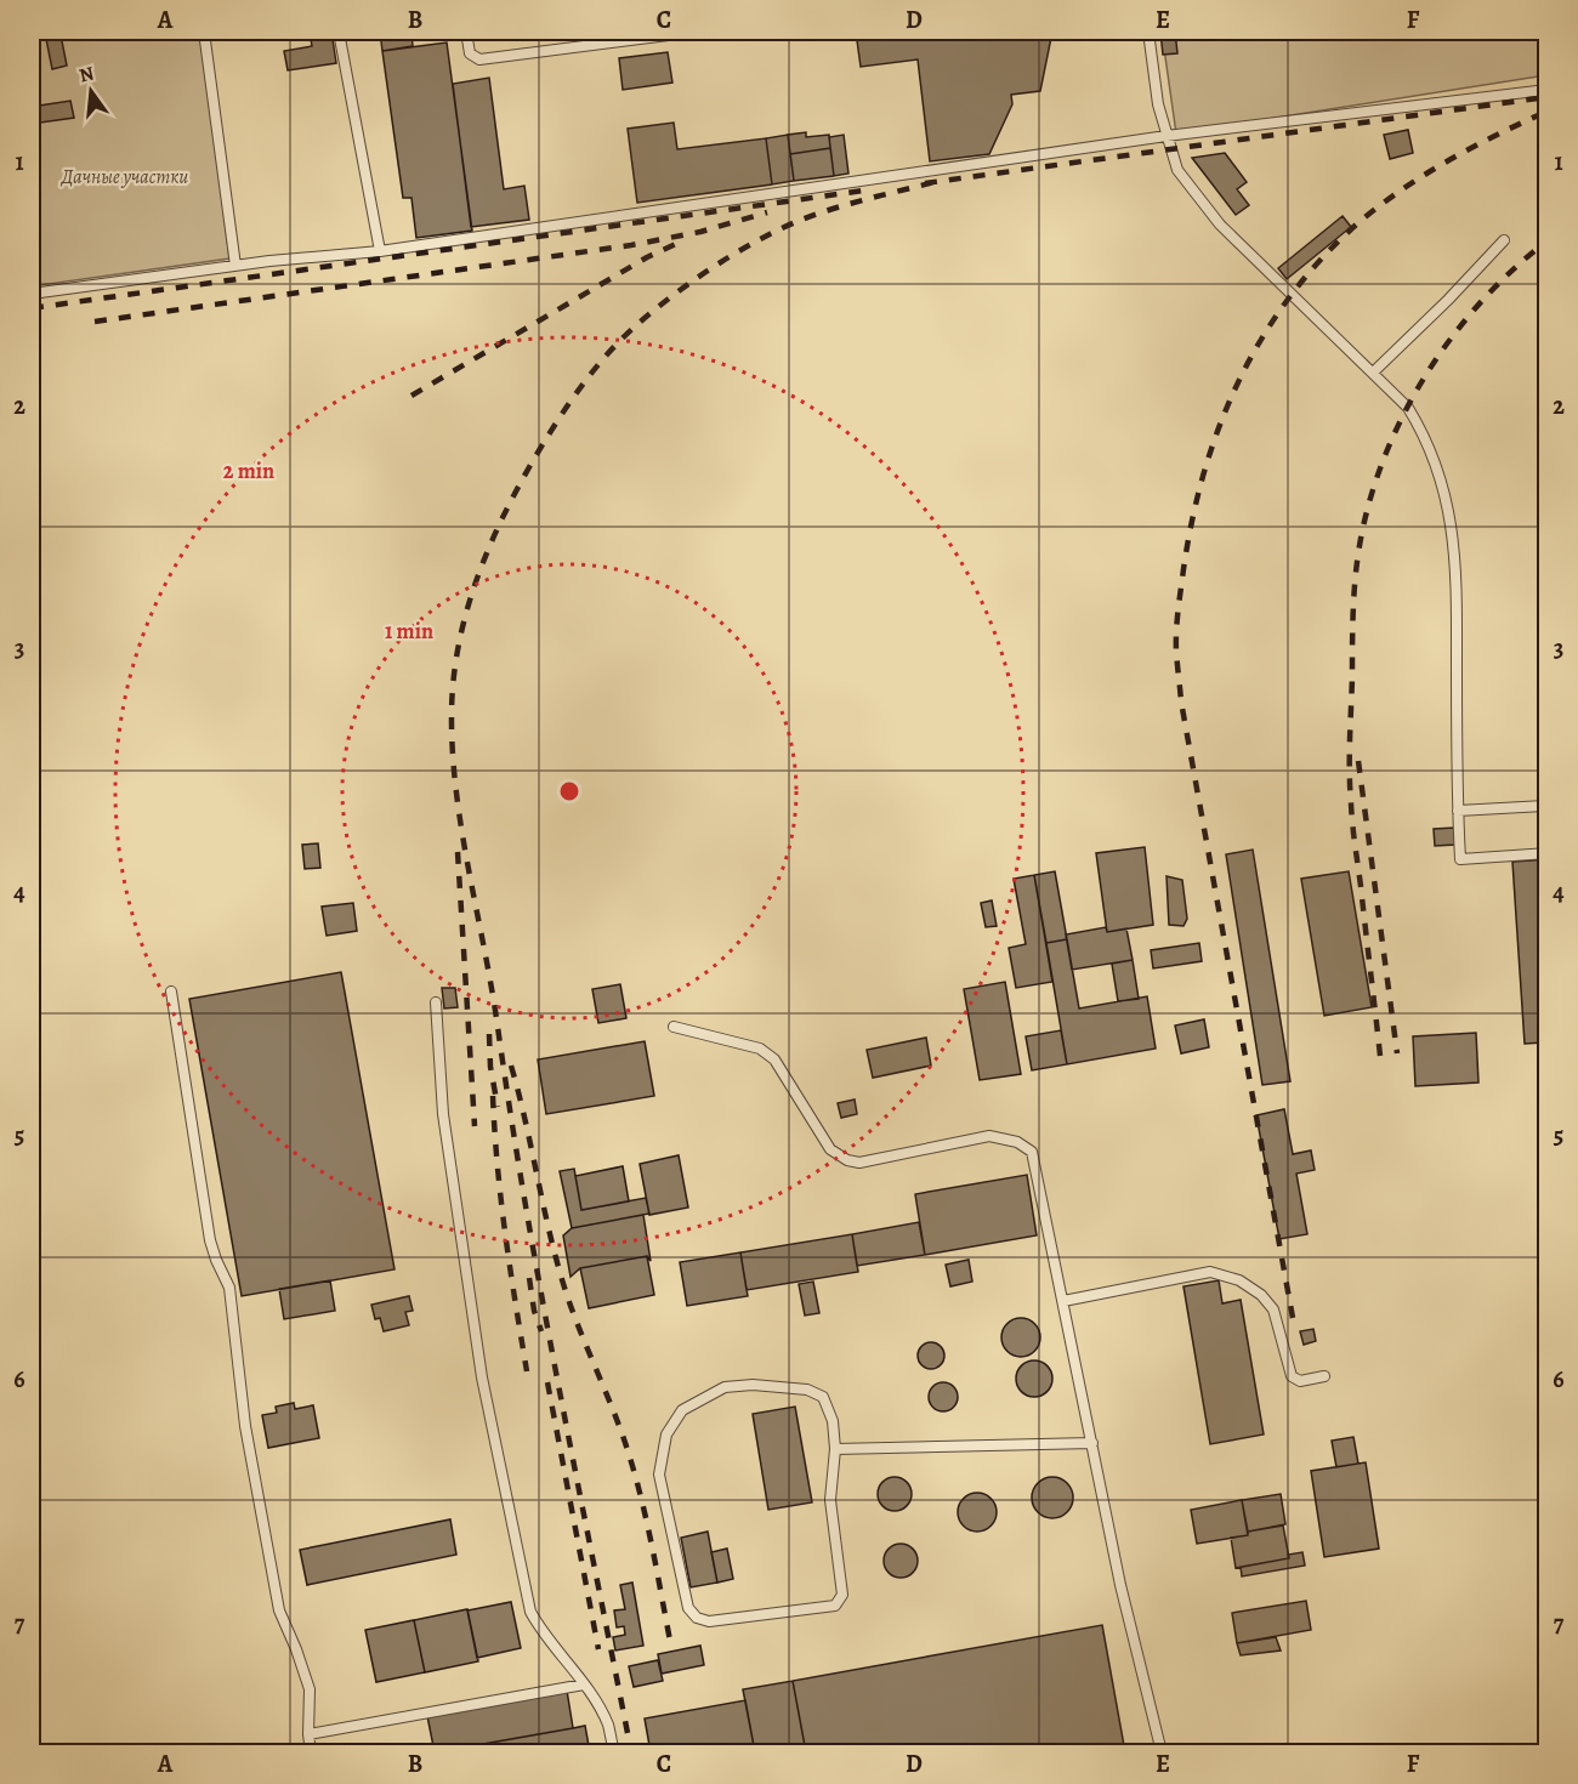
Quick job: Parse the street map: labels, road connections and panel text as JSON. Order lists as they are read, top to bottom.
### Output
{
  "parks": ["Дачные участки"],
  "north": "top",
  "grid": {
    "columns": [
      "A",
      "B",
      "C",
      "D",
      "E",
      "F"
    ],
    "rows": [
      "1",
      "2",
      "3",
      "4",
      "5",
      "6",
      "7"
    ]
  },
  "rings": ["2 min", "1 min"]
}
